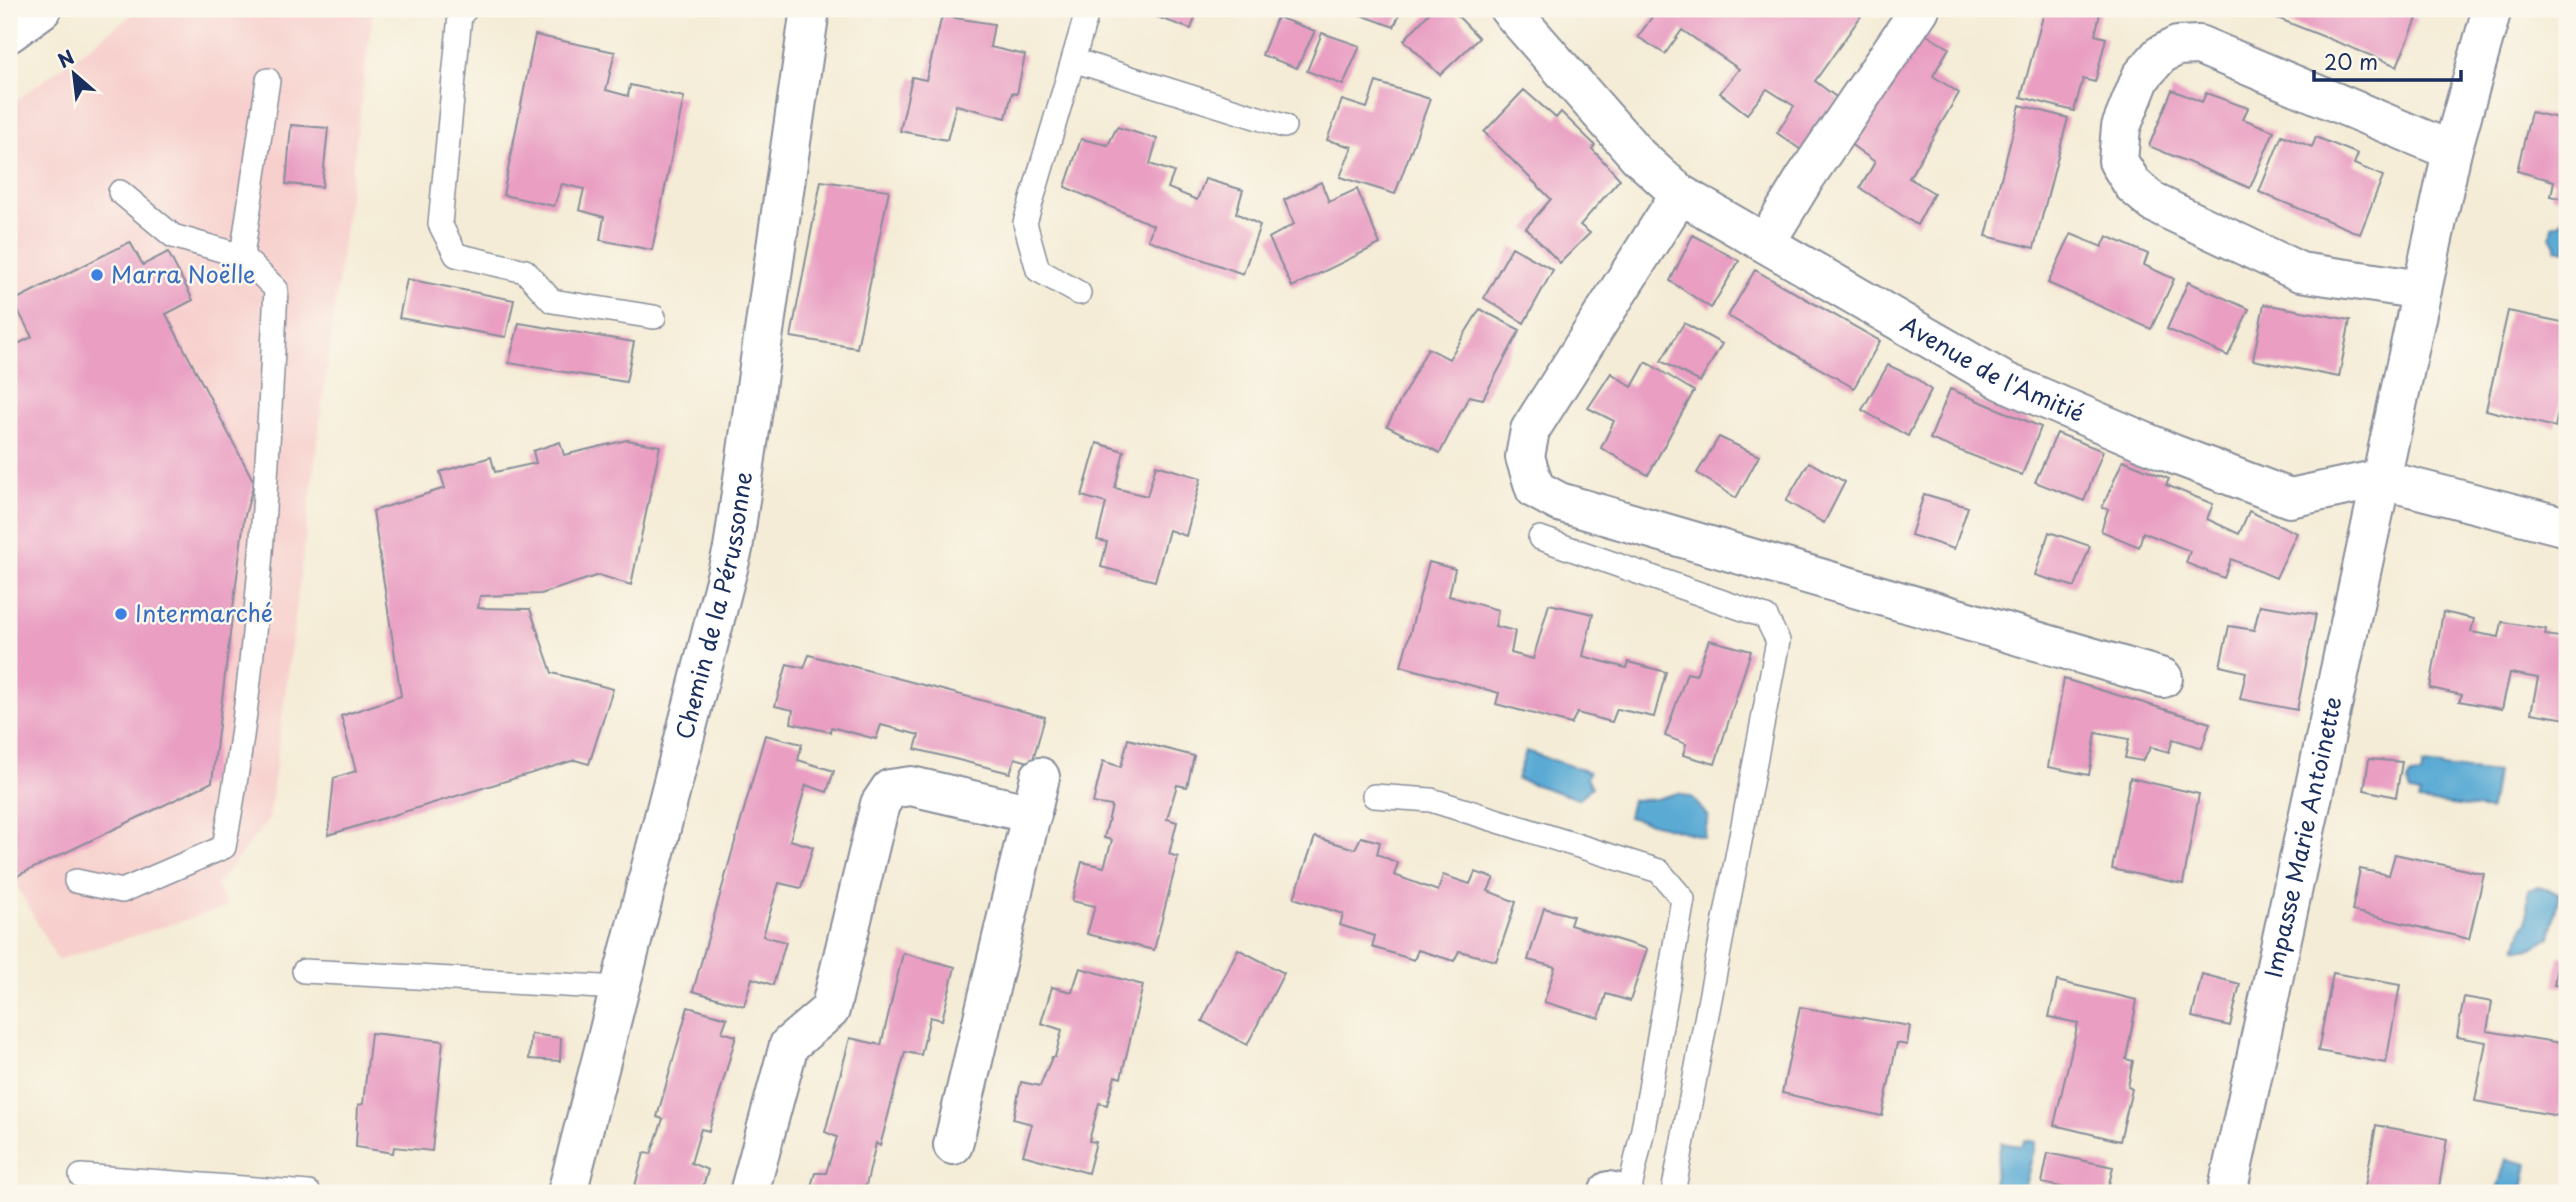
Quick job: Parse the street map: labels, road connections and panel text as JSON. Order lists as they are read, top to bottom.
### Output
{
  "streets": {
    "street": ["Avenue de l'Amitié", "Chemin de la Pérussonne", "Impasse Marie Antoinette"]
  },
  "crossings": [
    ["Avenue de l'Amitié", "Impasse Marie Antoinette"]
  ],
  "places": ["Marra Noëlle", "Intermarché"],
  "scale_bar": "20 m",
  "north": "top left"
}
